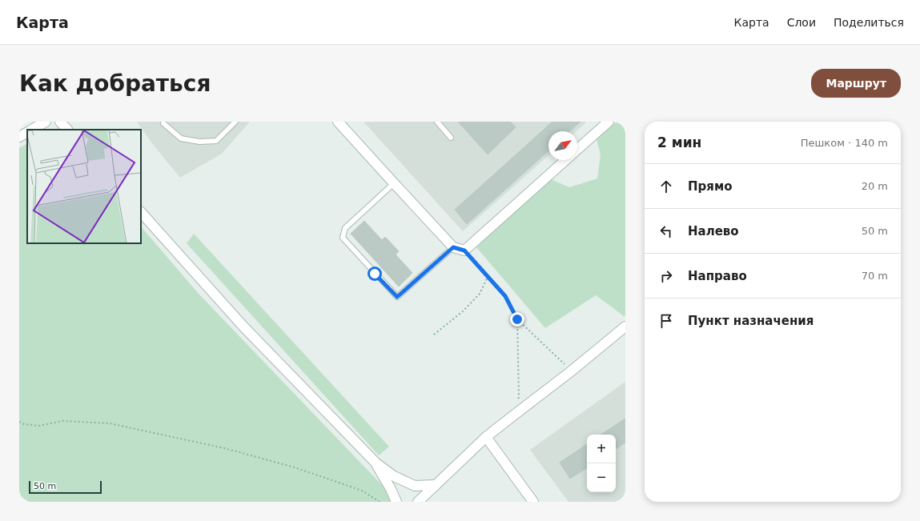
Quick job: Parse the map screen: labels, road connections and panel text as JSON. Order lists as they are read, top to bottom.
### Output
{
  "scale_bar": "50 m",
  "north": "top right",
  "page": {
    "header": "Карта",
    "nav": ["Карта", "Слои", "Поделиться"],
    "buttons": "Маршрут",
    "title": "Как добраться",
    "heading": ["2 мин", "Пешком · 140 m"],
    "list": [
      ["Прямо", "20 m"],
      ["Налево", "50 m"],
      ["Направо", "70 m"],
      "Пункт назначения"
    ],
    "map_buttons": ["+", "−"],
    "scale": "50 m"
  }
}
